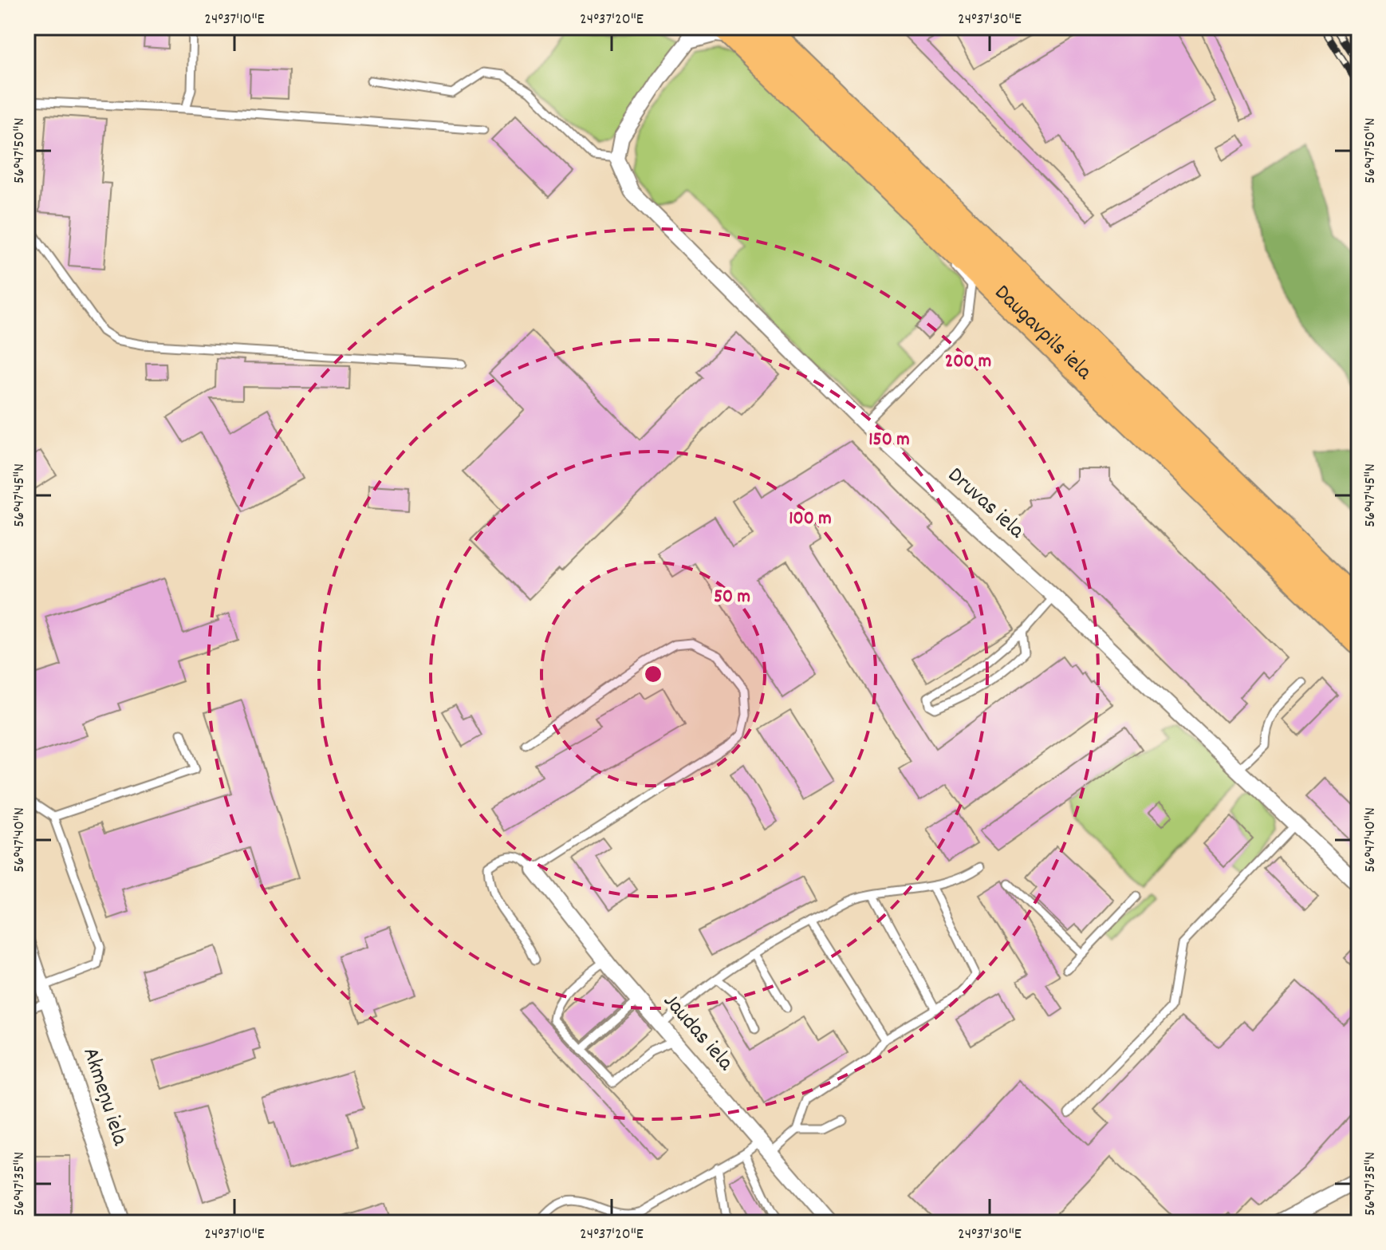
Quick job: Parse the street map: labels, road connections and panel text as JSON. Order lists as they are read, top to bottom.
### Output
{
  "streets": {
    "highway": ["Daugavpils iela"],
    "street": ["Druvas iela", "Jaudas iela", "Akmeņu iela"]
  },
  "coordinates": [
    "24°37'10\"E",
    "24°37'20\"E",
    "24°37'30\"E",
    "56°47'50\"N",
    "56°47'45\"N",
    "56°47'40\"N",
    "56°47'35\"N"
  ],
  "rings": [
    "200 m",
    "150 m",
    "100 m",
    "50 m"
  ]
}
